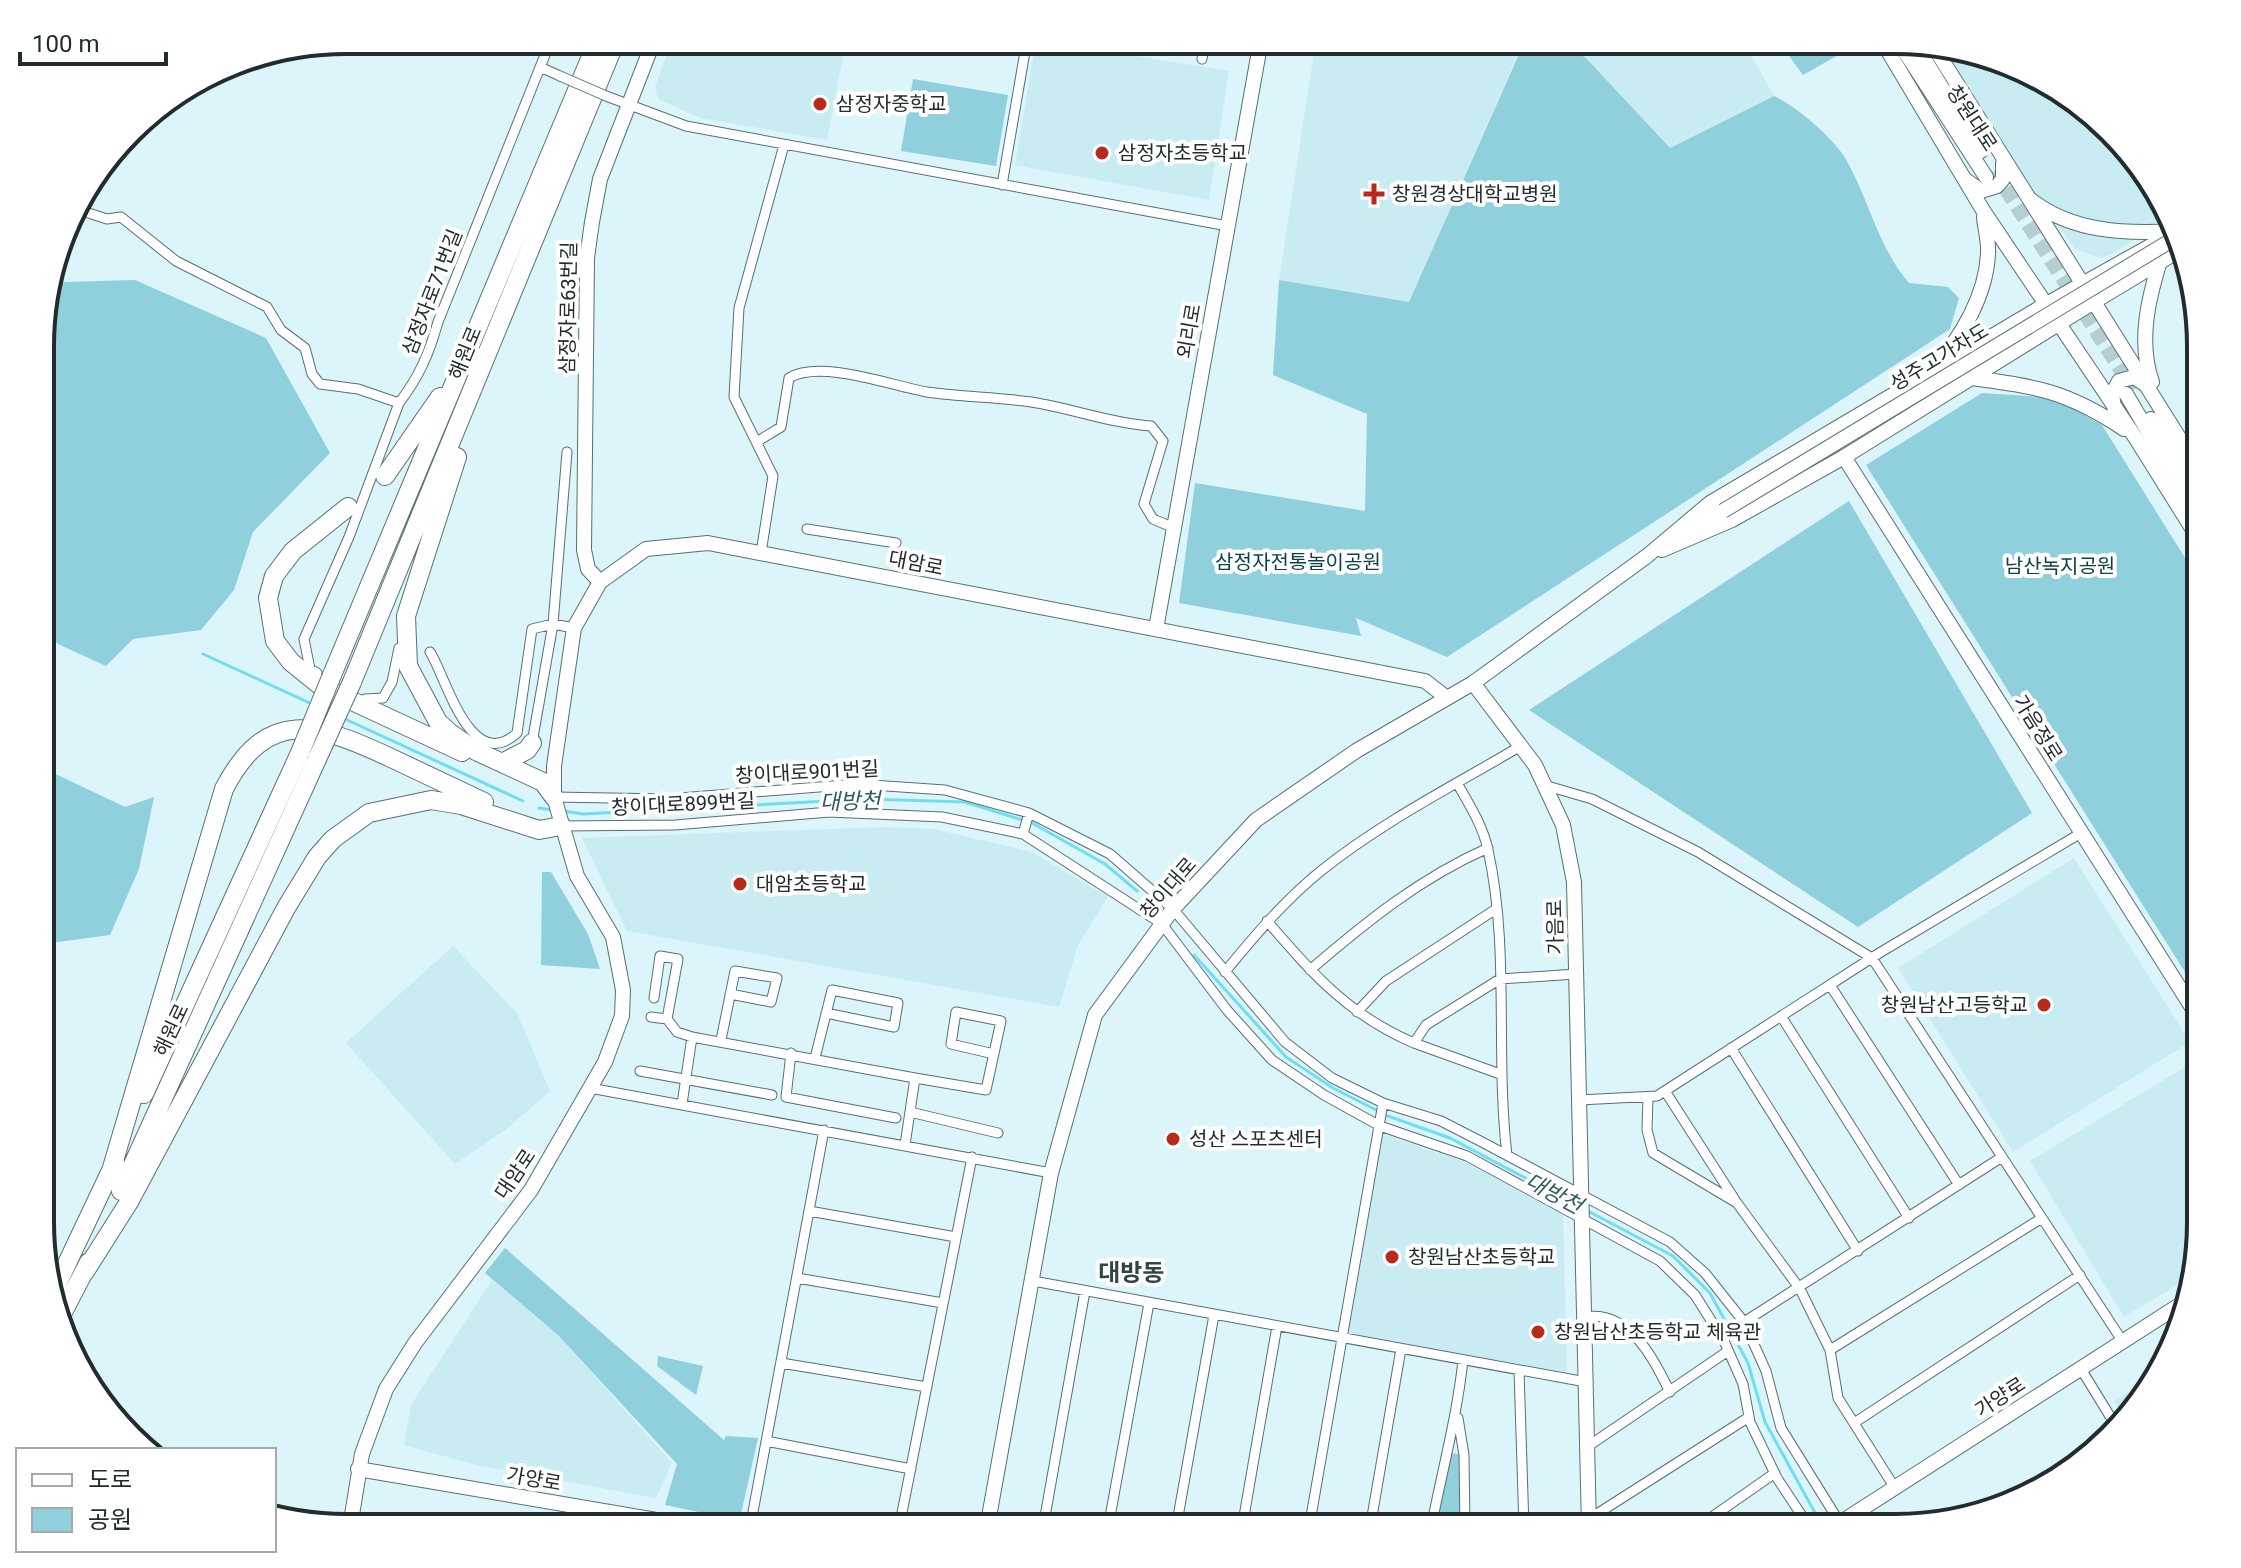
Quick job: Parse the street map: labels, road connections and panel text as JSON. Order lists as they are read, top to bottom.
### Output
{
  "streets": {
    "highway": ["해원로"],
    "main road": [
      "창원대로",
      "삼정자로63번길",
      "외리로",
      "성주고가차도",
      "대암로",
      "가음정로",
      "창이대로",
      "가음로",
      "가양로"
    ],
    "street": ["삼정자로71번길", "창이대로901번길", "창이대로899번길"]
  },
  "crossings": [
    ["삼정자로63번길", "대암로"],
    ["외리로", "대암로"],
    ["성주고가차도", "창이대로"],
    ["대암로", "창이대로901번길"],
    ["대암로", "창이대로899번길"],
    ["대암로", "창이대로"],
    ["대암로", "가양로"],
    ["창이대로901번길", "창이대로"],
    ["창이대로901번길", "가음로"],
    ["창이대로899번길", "창이대로"],
    ["창이대로899번길", "가음로"],
    ["창이대로", "가음로"]
  ],
  "districts": ["대방동"],
  "water": ["대방천"],
  "parks": ["삼정자전통놀이공원", "남산녹지공원"],
  "places": {
    "other": [
      "삼정자중학교",
      "삼정자초등학교",
      "대암초등학교",
      "창원남산고등학교",
      "성산 스포츠센터",
      "창원남산초등학교",
      "창원남산초등학교 체육관"
    ],
    "health": ["창원경상대학교병원"]
  },
  "legend": ["도로", "공원"],
  "scale_bar": "100 m"
}
